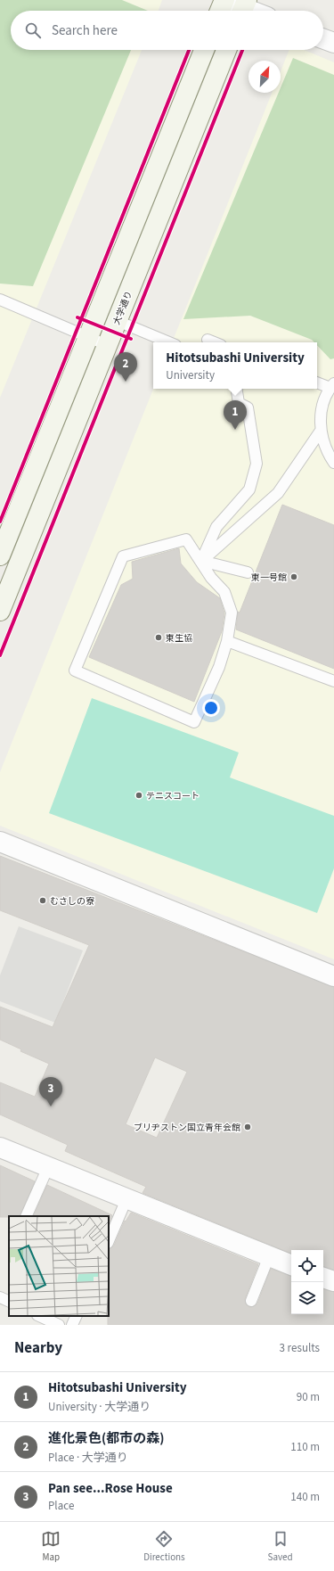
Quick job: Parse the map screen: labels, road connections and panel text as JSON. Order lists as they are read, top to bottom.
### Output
{
  "streets": {
    "main road": ["大学通り"]
  },
  "places": [
    "東一号館",
    "東生協",
    "テニスコート",
    "むさしの寮",
    "ブリヂストン国立青年会館"
  ],
  "north": "top right",
  "page": {
    "search": "Search here",
    "popup": ["Hitotsubashi University", "University"],
    "pins": ["2", "1", "3"],
    "heading": ["Nearby", "3 results"],
    "list": [
      {
        "mark": "1",
        "name": "Hitotsubashi University",
        "note": "University · 大学通り",
        "value": "90 m"
      },
      {
        "mark": "2",
        "name": "進化景色(都市の森)",
        "note": "Place · 大学通り",
        "value": "110 m"
      },
      {
        "mark": "3",
        "name": "Pan see...Rose House",
        "note": "Place",
        "value": "140 m"
      }
    ],
    "nav": ["Map", "Directions", "Saved"]
  }
}
